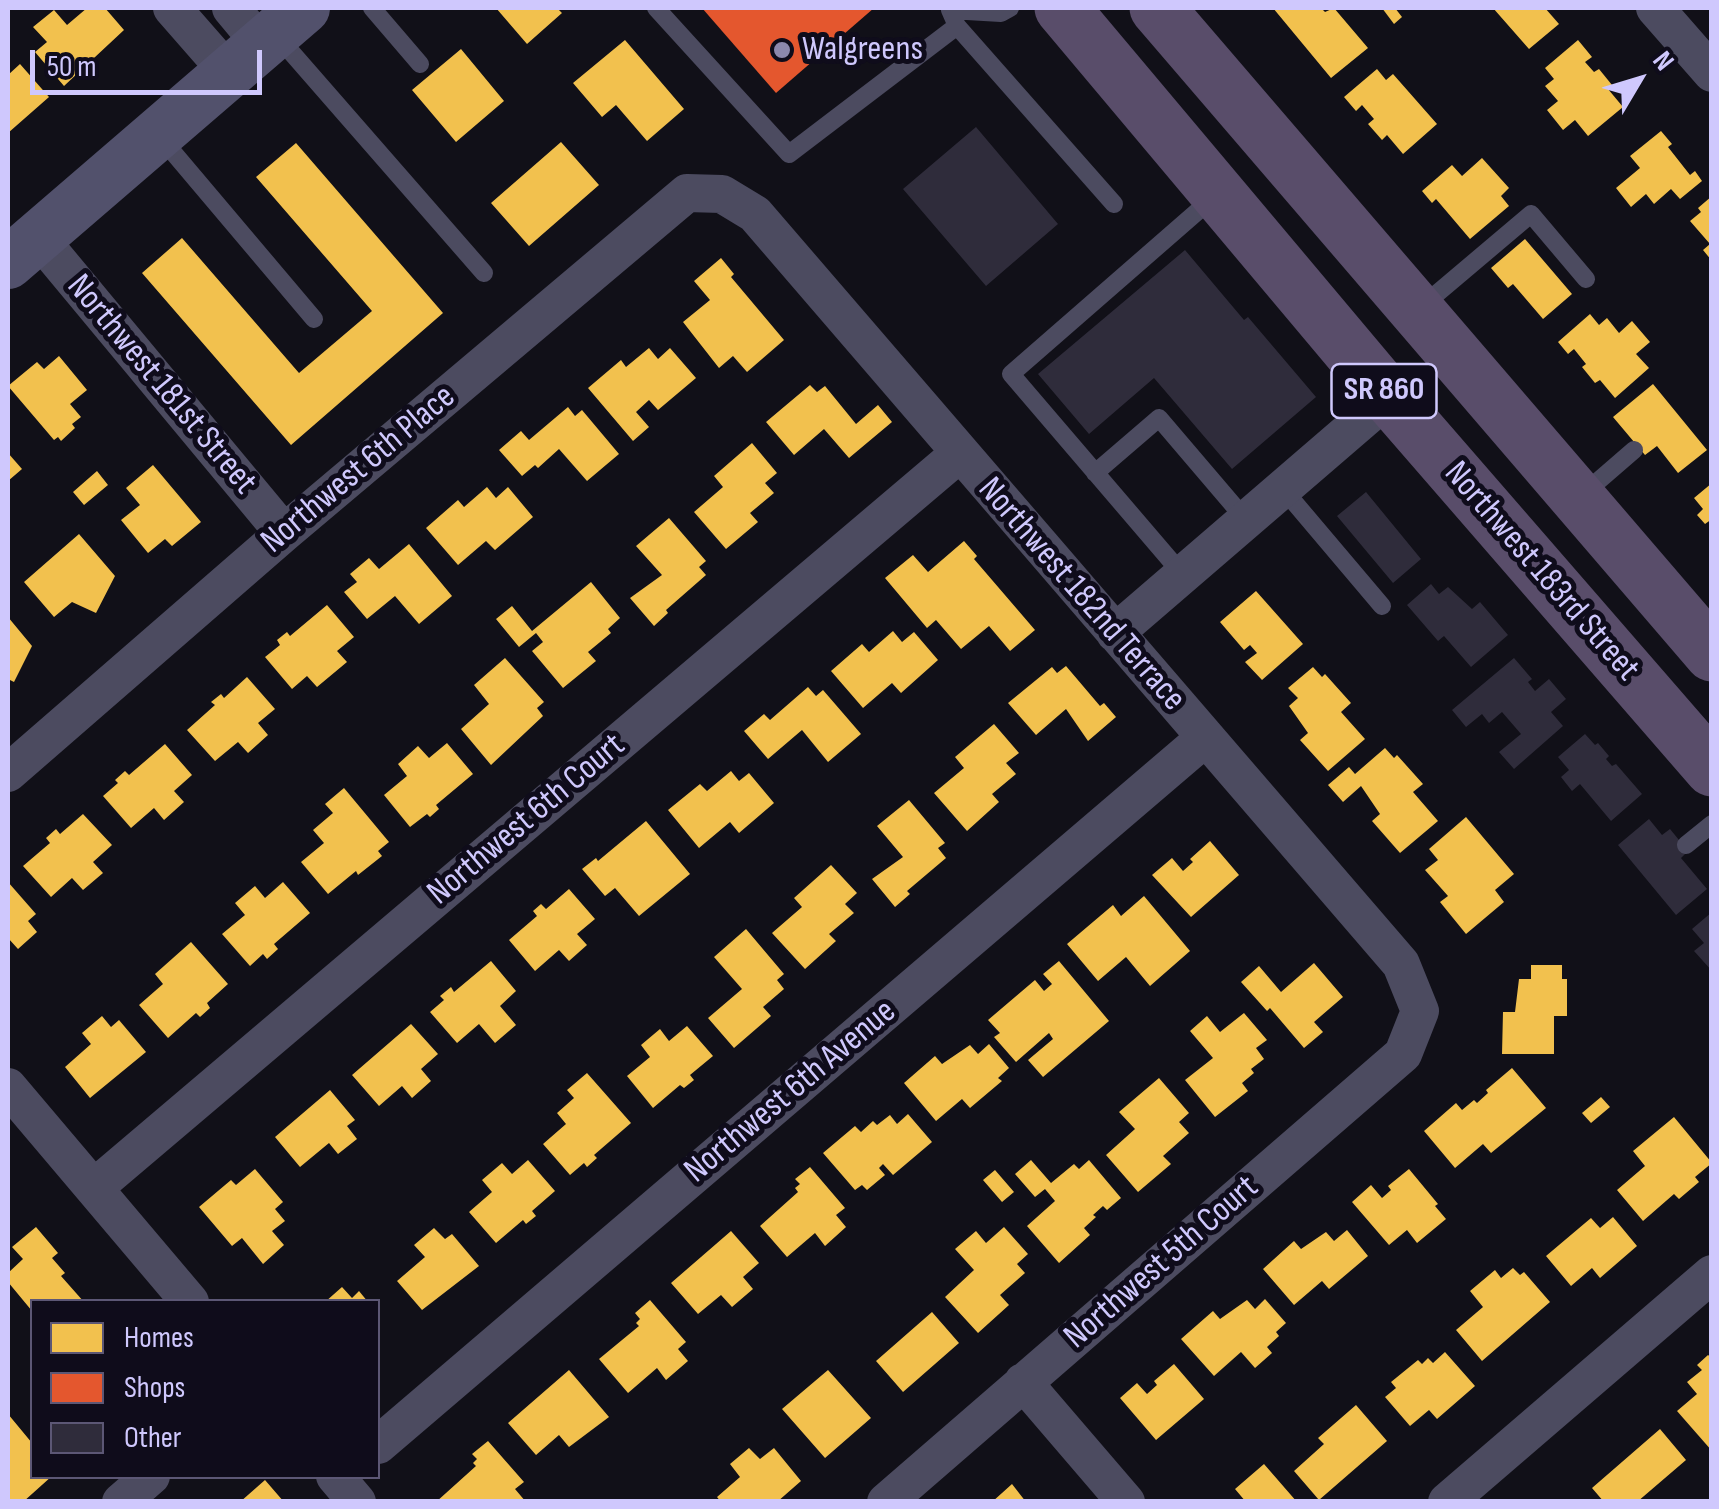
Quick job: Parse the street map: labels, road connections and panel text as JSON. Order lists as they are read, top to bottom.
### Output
{
  "streets": {
    "main road": ["SR 860", "Northwest 183rd Street"],
    "street": [
      "Northwest 181st Street",
      "Northwest 6th Place",
      "Northwest 182nd Terrace",
      "Northwest 6th Court",
      "Northwest 6th Avenue",
      "Northwest 5th Court"
    ]
  },
  "crossings": [
    ["Northwest 181st Street", "Northwest 6th Place"],
    ["Northwest 6th Place", "Northwest 182nd Terrace"],
    ["Northwest 182nd Terrace", "Northwest 6th Court"],
    ["Northwest 182nd Terrace", "Northwest 6th Avenue"],
    ["Northwest 182nd Terrace", "Northwest 5th Court"]
  ],
  "places": ["Walgreens"],
  "legend": ["Homes", "Shops", "Other"],
  "scale_bar": "50 m",
  "north": "top right"
}
